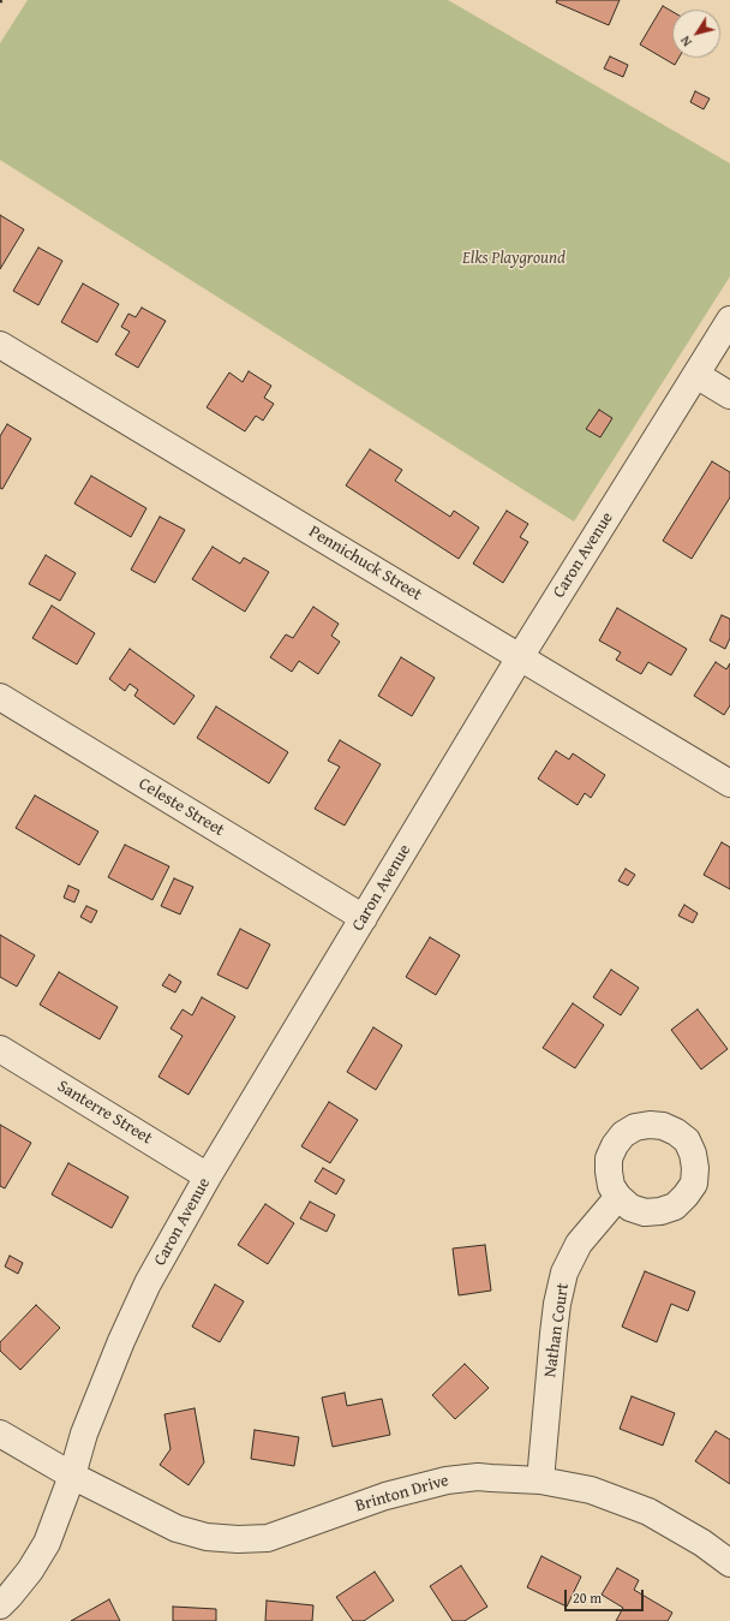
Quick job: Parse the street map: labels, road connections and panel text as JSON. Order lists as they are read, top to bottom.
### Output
{
  "streets": {
    "street": [
      "Caron Avenue",
      "Pennichuck Street",
      "Celeste Street",
      "Santerre Street",
      "Nathan Court",
      "Brinton Drive"
    ]
  },
  "crossings": [
    ["Caron Avenue", "Pennichuck Street"],
    ["Caron Avenue", "Celeste Street"],
    ["Caron Avenue", "Santerre Street"],
    ["Caron Avenue", "Brinton Drive"],
    ["Nathan Court", "Brinton Drive"]
  ],
  "parks": ["Elks Playground"],
  "scale_bar": "20 m",
  "north": "bottom left"
}
